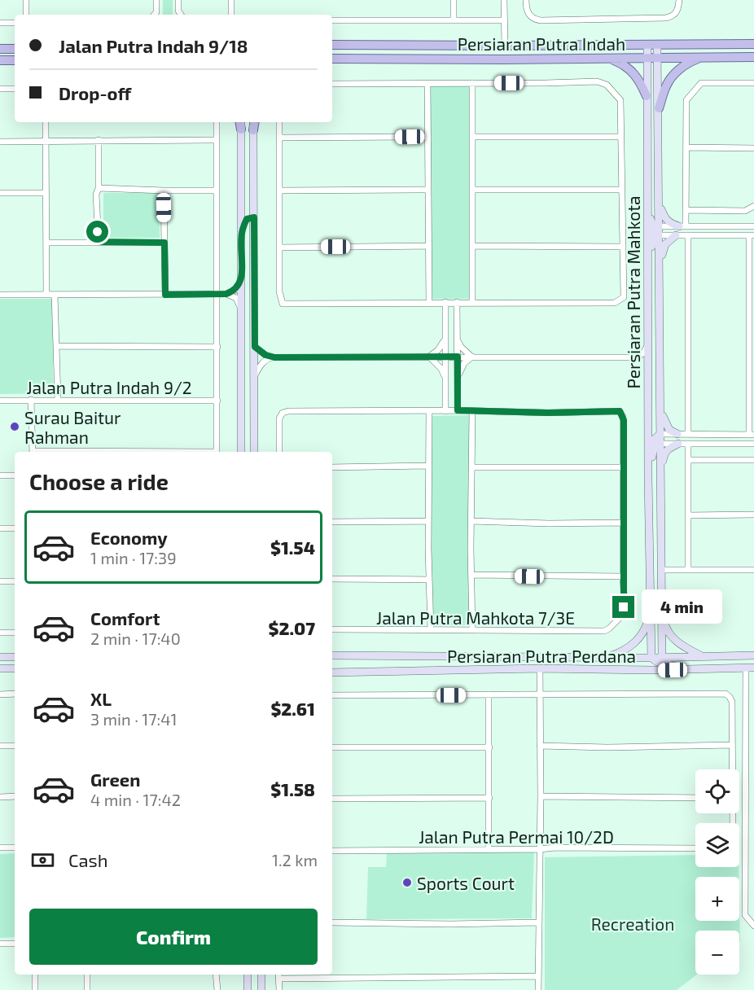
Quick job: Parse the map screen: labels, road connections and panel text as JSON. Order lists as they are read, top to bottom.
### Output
{
  "streets": {
    "main road": ["Persiaran Putra Indah"],
    "street": [
      "Persiaran Putra Mahkota",
      "Jalan Putra Indah 9/2",
      "Jalan Putra Mahkota 7/3E",
      "Persiaran Putra Perdana",
      "Jalan Putra Permai 10/2D"
    ]
  },
  "crossings": [
    ["Persiaran Putra Indah", "Persiaran Putra Mahkota"],
    ["Persiaran Putra Mahkota", "Persiaran Putra Perdana"]
  ],
  "parks": ["Recreation"],
  "places": ["Surau Baitur Rahman", "Sports Court"],
  "page": {
    "banner": ["Jalan Putra Indah 9/18", "Drop-off"],
    "heading": "Choose a ride",
    "list": [
      {
        "name": "Economy",
        "note": "1 min · 17:39",
        "value": "$1.54"
      },
      {
        "name": "Comfort",
        "note": "2 min · 17:40",
        "value": "$2.07"
      },
      {
        "name": "XL",
        "note": "3 min · 17:41",
        "value": "$2.61"
      },
      {
        "name": "Green",
        "note": "4 min · 17:42",
        "value": "$1.58"
      }
    ],
    "bubble": "4 min",
    "map_buttons": ["+", "−"],
    "pay": ["Cash", "1.2 km"],
    "buttons": "Confirm"
  }
}
